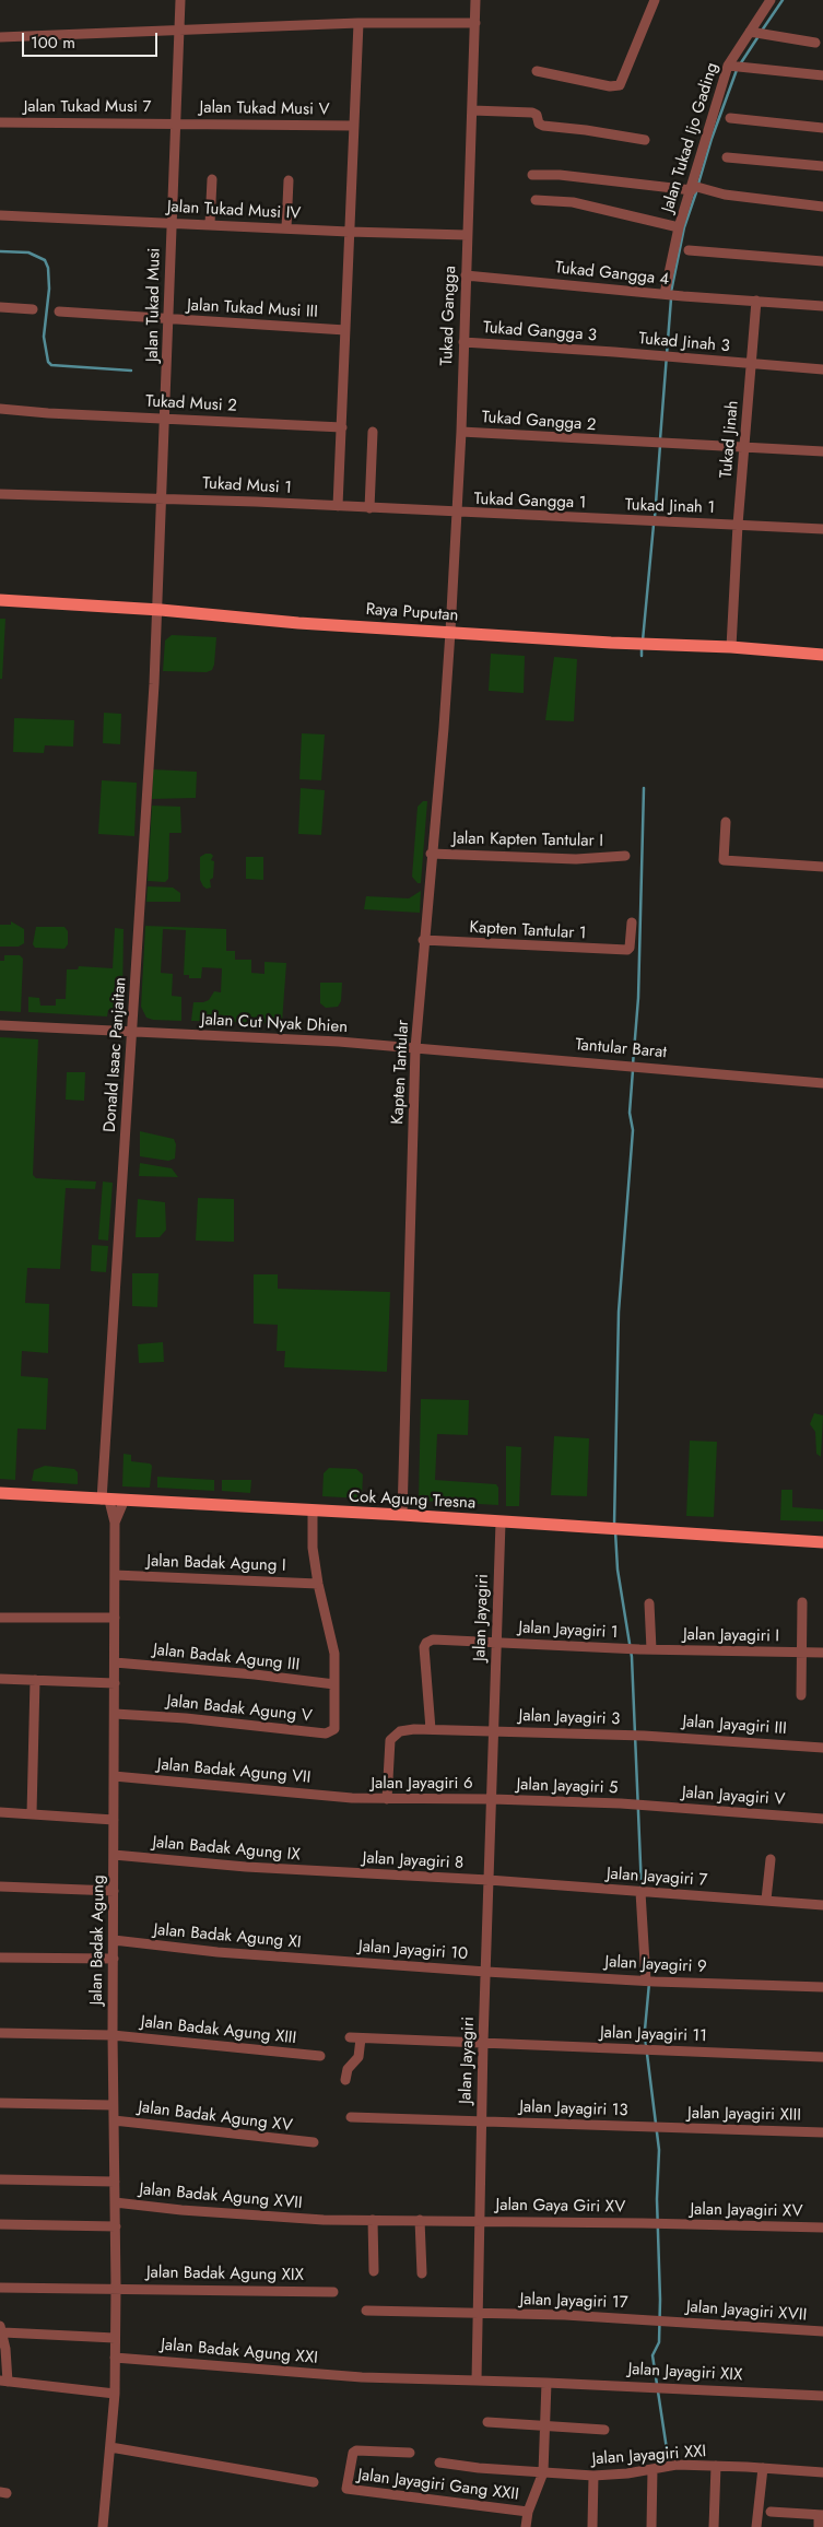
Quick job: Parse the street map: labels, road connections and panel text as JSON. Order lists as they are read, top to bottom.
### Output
{
  "streets": {
    "main road": ["Raya Puputan", "Cok Agung Tresna"],
    "street": [
      "Jalan Tukad Musi 7",
      "Jalan Tukad Musi V",
      "Jalan Tukad Ijo Gading",
      "Jalan Tukad Musi IV",
      "Tukad Gangga 4",
      "Jalan Tukad Musi",
      "Jalan Tukad Musi III",
      "Tukad Gangga",
      "Tukad Gangga 3",
      "Tukad Jinah 3",
      "Tukad Musi 2",
      "Tukad Gangga 2",
      "Tukad Jinah",
      "Tukad Musi 1",
      "Tukad Gangga 1",
      "Tukad Jinah 1",
      "Jalan Kapten Tantular I",
      "Kapten Tantular 1",
      "Jalan Cut Nyak Dhien",
      "Tantular Barat",
      "Donald Isaac Panjaitan",
      "Kapten Tantular",
      "Jalan Badak Agung I",
      "Jalan Jayagiri",
      "Jalan Jayagiri 1",
      "Jalan Jayagiri I",
      "Jalan Badak Agung III",
      "Jalan Badak Agung V",
      "Jalan Jayagiri 3",
      "Jalan Jayagiri III",
      "Jalan Badak Agung VII",
      "Jalan Jayagiri 6",
      "Jalan Jayagiri 5",
      "Jalan Jayagiri V",
      "Jalan Badak Agung IX",
      "Jalan Jayagiri 8",
      "Jalan Jayagiri 7",
      "Jalan Badak Agung XI",
      "Jalan Badak Agung",
      "Jalan Jayagiri 10",
      "Jalan Jayagiri 9",
      "Jalan Badak Agung XIII",
      "Jalan Jayagiri 11",
      "Jalan Jayagiri 13",
      "Jalan Jayagiri XIII",
      "Jalan Badak Agung XV",
      "Jalan Badak Agung XVII",
      "Jalan Gaya Giri XV",
      "Jalan Jayagiri XV",
      "Jalan Badak Agung XIX",
      "Jalan Jayagiri 17",
      "Jalan Jayagiri XVII",
      "Jalan Badak Agung XXI",
      "Jalan Jayagiri XIX",
      "Jalan Jayagiri XXI",
      "Jalan Jayagiri Gang XXII"
    ]
  },
  "crossings": [
    ["Jalan Tukad Musi 7", "Jalan Tukad Musi V"],
    ["Jalan Tukad Musi 7", "Jalan Tukad Musi"],
    ["Jalan Tukad Musi V", "Jalan Tukad Musi"],
    ["Jalan Tukad Ijo Gading", "Tukad Gangga 4"],
    ["Jalan Tukad Musi IV", "Jalan Tukad Musi"],
    ["Jalan Tukad Musi IV", "Tukad Gangga"],
    ["Tukad Gangga 4", "Tukad Gangga"],
    ["Tukad Gangga 4", "Tukad Jinah"],
    ["Jalan Tukad Musi", "Jalan Tukad Musi III"],
    ["Jalan Tukad Musi", "Tukad Musi 2"],
    ["Jalan Tukad Musi", "Tukad Musi 1"],
    ["Jalan Tukad Musi", "Raya Puputan"],
    ["Jalan Tukad Musi", "Donald Isaac Panjaitan"],
    ["Tukad Gangga", "Tukad Gangga 3"],
    ["Tukad Gangga", "Tukad Gangga 2"],
    ["Tukad Gangga", "Tukad Musi 1"],
    ["Tukad Gangga", "Tukad Gangga 1"],
    ["Tukad Gangga", "Raya Puputan"],
    ["Tukad Gangga", "Kapten Tantular"],
    ["Tukad Gangga 3", "Tukad Jinah 3"],
    ["Tukad Jinah 3", "Tukad Jinah"],
    ["Tukad Gangga 2", "Tukad Jinah"],
    ["Tukad Jinah", "Tukad Jinah 1"],
    ["Tukad Jinah", "Raya Puputan"],
    ["Tukad Musi 1", "Tukad Gangga 1"],
    ["Tukad Gangga 1", "Tukad Jinah 1"],
    ["Raya Puputan", "Donald Isaac Panjaitan"],
    ["Raya Puputan", "Kapten Tantular"],
    ["Jalan Kapten Tantular I", "Kapten Tantular"],
    ["Kapten Tantular 1", "Kapten Tantular"],
    ["Jalan Cut Nyak Dhien", "Tantular Barat"],
    ["Jalan Cut Nyak Dhien", "Donald Isaac Panjaitan"],
    ["Jalan Cut Nyak Dhien", "Kapten Tantular"],
    ["Tantular Barat", "Kapten Tantular"],
    ["Donald Isaac Panjaitan", "Cok Agung Tresna"],
    ["Donald Isaac Panjaitan", "Jalan Badak Agung"],
    ["Kapten Tantular", "Cok Agung Tresna"],
    ["Cok Agung Tresna", "Jalan Jayagiri"],
    ["Cok Agung Tresna", "Jalan Badak Agung V"],
    ["Cok Agung Tresna", "Jalan Badak Agung"],
    ["Jalan Badak Agung I", "Jalan Badak Agung V"],
    ["Jalan Badak Agung I", "Jalan Badak Agung"],
    ["Jalan Jayagiri", "Jalan Jayagiri 1"],
    ["Jalan Jayagiri", "Jalan Jayagiri 3"],
    ["Jalan Jayagiri", "Jalan Jayagiri 6"],
    ["Jalan Jayagiri", "Jalan Jayagiri 5"],
    ["Jalan Jayagiri", "Jalan Jayagiri 8"],
    ["Jalan Jayagiri", "Jalan Jayagiri 7"],
    ["Jalan Jayagiri", "Jalan Jayagiri 10"],
    ["Jalan Jayagiri", "Jalan Jayagiri 9"],
    ["Jalan Jayagiri", "Jalan Jayagiri 11"],
    ["Jalan Jayagiri", "Jalan Jayagiri 13"],
    ["Jalan Jayagiri", "Jalan Gaya Giri XV"],
    ["Jalan Jayagiri", "Jalan Jayagiri 17"],
    ["Jalan Jayagiri", "Jalan Badak Agung XXI"],
    ["Jalan Jayagiri 1", "Jalan Jayagiri I"],
    ["Jalan Jayagiri 1", "Jalan Jayagiri 3"],
    ["Jalan Badak Agung III", "Jalan Badak Agung V"],
    ["Jalan Badak Agung III", "Jalan Badak Agung"],
    ["Jalan Badak Agung V", "Jalan Badak Agung"],
    ["Jalan Jayagiri 3", "Jalan Jayagiri III"],
    ["Jalan Jayagiri 3", "Jalan Jayagiri 6"],
    ["Jalan Badak Agung VII", "Jalan Jayagiri 6"],
    ["Jalan Badak Agung VII", "Jalan Badak Agung"],
    ["Jalan Jayagiri 6", "Jalan Jayagiri 5"],
    ["Jalan Jayagiri 5", "Jalan Jayagiri V"],
    ["Jalan Badak Agung IX", "Jalan Jayagiri 8"],
    ["Jalan Badak Agung IX", "Jalan Badak Agung"],
    ["Jalan Jayagiri 8", "Jalan Jayagiri 7"],
    ["Jalan Badak Agung XI", "Jalan Badak Agung"],
    ["Jalan Badak Agung XI", "Jalan Jayagiri 10"],
    ["Jalan Badak Agung", "Jalan Badak Agung XIII"],
    ["Jalan Badak Agung", "Jalan Badak Agung XV"],
    ["Jalan Badak Agung", "Jalan Badak Agung XVII"],
    ["Jalan Badak Agung", "Jalan Badak Agung XIX"],
    ["Jalan Badak Agung", "Jalan Badak Agung XXI"],
    ["Jalan Jayagiri 10", "Jalan Jayagiri 9"],
    ["Jalan Jayagiri 13", "Jalan Jayagiri XIII"],
    ["Jalan Badak Agung XVII", "Jalan Gaya Giri XV"],
    ["Jalan Gaya Giri XV", "Jalan Jayagiri XV"],
    ["Jalan Jayagiri 17", "Jalan Jayagiri XVII"]
  ],
  "scale_bar": "100 m"
}
